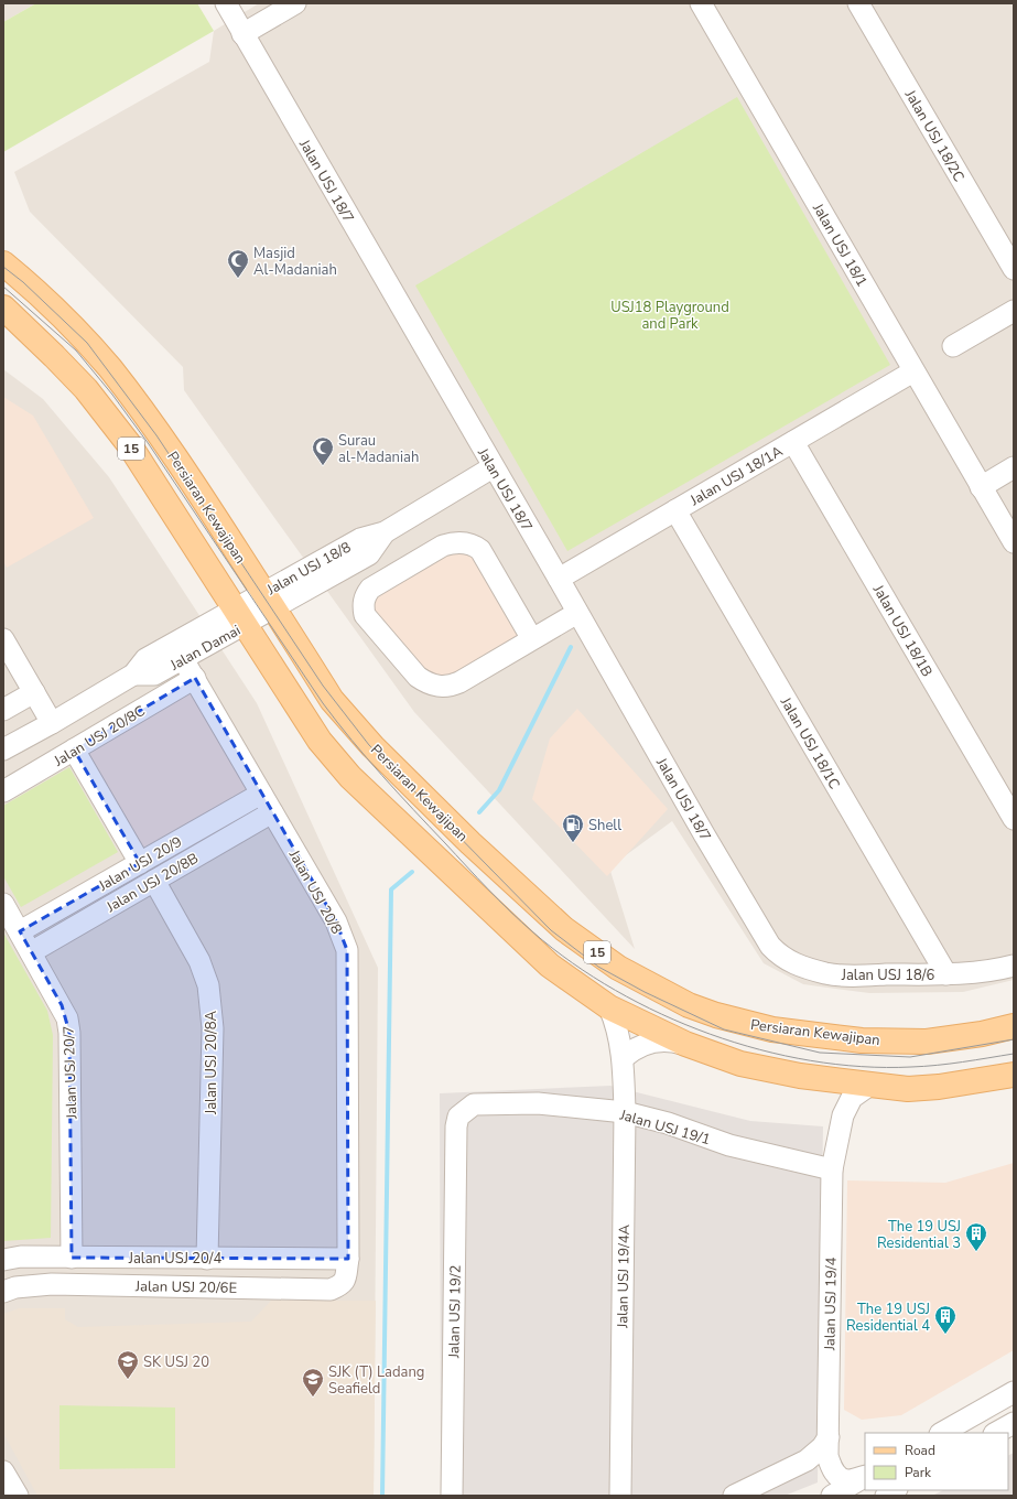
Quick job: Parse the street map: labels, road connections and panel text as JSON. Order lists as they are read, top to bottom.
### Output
{
  "streets": {
    "main road": ["15", "Persiaran Kewajipan"],
    "street": [
      "Jalan USJ 18/2C",
      "Jalan USJ 18/7",
      "Jalan USJ 18/1",
      "Jalan USJ 18/1A",
      "Jalan USJ 18/8",
      "Jalan USJ 18/1B",
      "Jalan Damai",
      "Jalan USJ 20/8C",
      "Jalan USJ 18/1C",
      "Jalan USJ 20/9",
      "Jalan USJ 20/8B",
      "Jalan USJ 20/8",
      "Jalan USJ 18/6",
      "Jalan USJ 20/8A",
      "Jalan USJ 20/7",
      "Jalan USJ 19/1",
      "Jalan USJ 20/4",
      "Jalan USJ 19/4A",
      "Jalan USJ 20/6E",
      "Jalan USJ 19/4",
      "Jalan USJ 19/2"
    ]
  },
  "crossings": [
    ["Jalan USJ 18/7", "Jalan USJ 18/1A"],
    ["Jalan USJ 18/7", "Jalan USJ 18/8"],
    ["Jalan USJ 18/7", "Jalan USJ 18/6"],
    ["Jalan USJ 18/1", "Jalan USJ 18/1A"],
    ["15", "Jalan Damai"],
    ["15", "Jalan USJ 19/4A"],
    ["15", "Jalan USJ 19/4"],
    ["Jalan USJ 18/1A", "Jalan USJ 18/1B"],
    ["Jalan USJ 18/1A", "Jalan USJ 18/1C"],
    ["Persiaran Kewajipan", "Jalan USJ 18/8"],
    ["Persiaran Kewajipan", "Jalan Damai"],
    ["Jalan USJ 18/8", "Jalan Damai"],
    ["Jalan Damai", "Jalan USJ 20/8"],
    ["Jalan USJ 20/8C", "Jalan USJ 20/8"],
    ["Jalan USJ 18/1C", "Jalan USJ 18/6"],
    ["Jalan USJ 20/9", "Jalan USJ 20/8"],
    ["Jalan USJ 20/9", "Jalan USJ 20/7"],
    ["Jalan USJ 20/8B", "Jalan USJ 20/8"],
    ["Jalan USJ 20/8B", "Jalan USJ 20/8A"],
    ["Jalan USJ 20/8B", "Jalan USJ 20/7"],
    ["Jalan USJ 20/8", "Jalan USJ 20/4"],
    ["Jalan USJ 20/8", "Jalan USJ 20/6E"],
    ["Jalan USJ 20/8A", "Jalan USJ 20/4"],
    ["Jalan USJ 20/7", "Jalan USJ 20/4"],
    ["Jalan USJ 19/1", "Jalan USJ 19/4A"],
    ["Jalan USJ 19/1", "Jalan USJ 19/4"],
    ["Jalan USJ 19/1", "Jalan USJ 19/2"],
    ["Jalan USJ 20/4", "Jalan USJ 20/6E"]
  ],
  "parks": ["USJ18 Playground and Park"],
  "places": {
    "mosque": ["Masjid Al-Madaniah", "Surau al-Madaniah"],
    "fuel station": ["Shell"],
    "building": ["The 19 USJ Residential 3", "The 19 USJ Residential 4"],
    "school or university": ["SK USJ 20", "SJK (T) Ladang Seafield"]
  },
  "legend": ["Road", "Park"]
}
